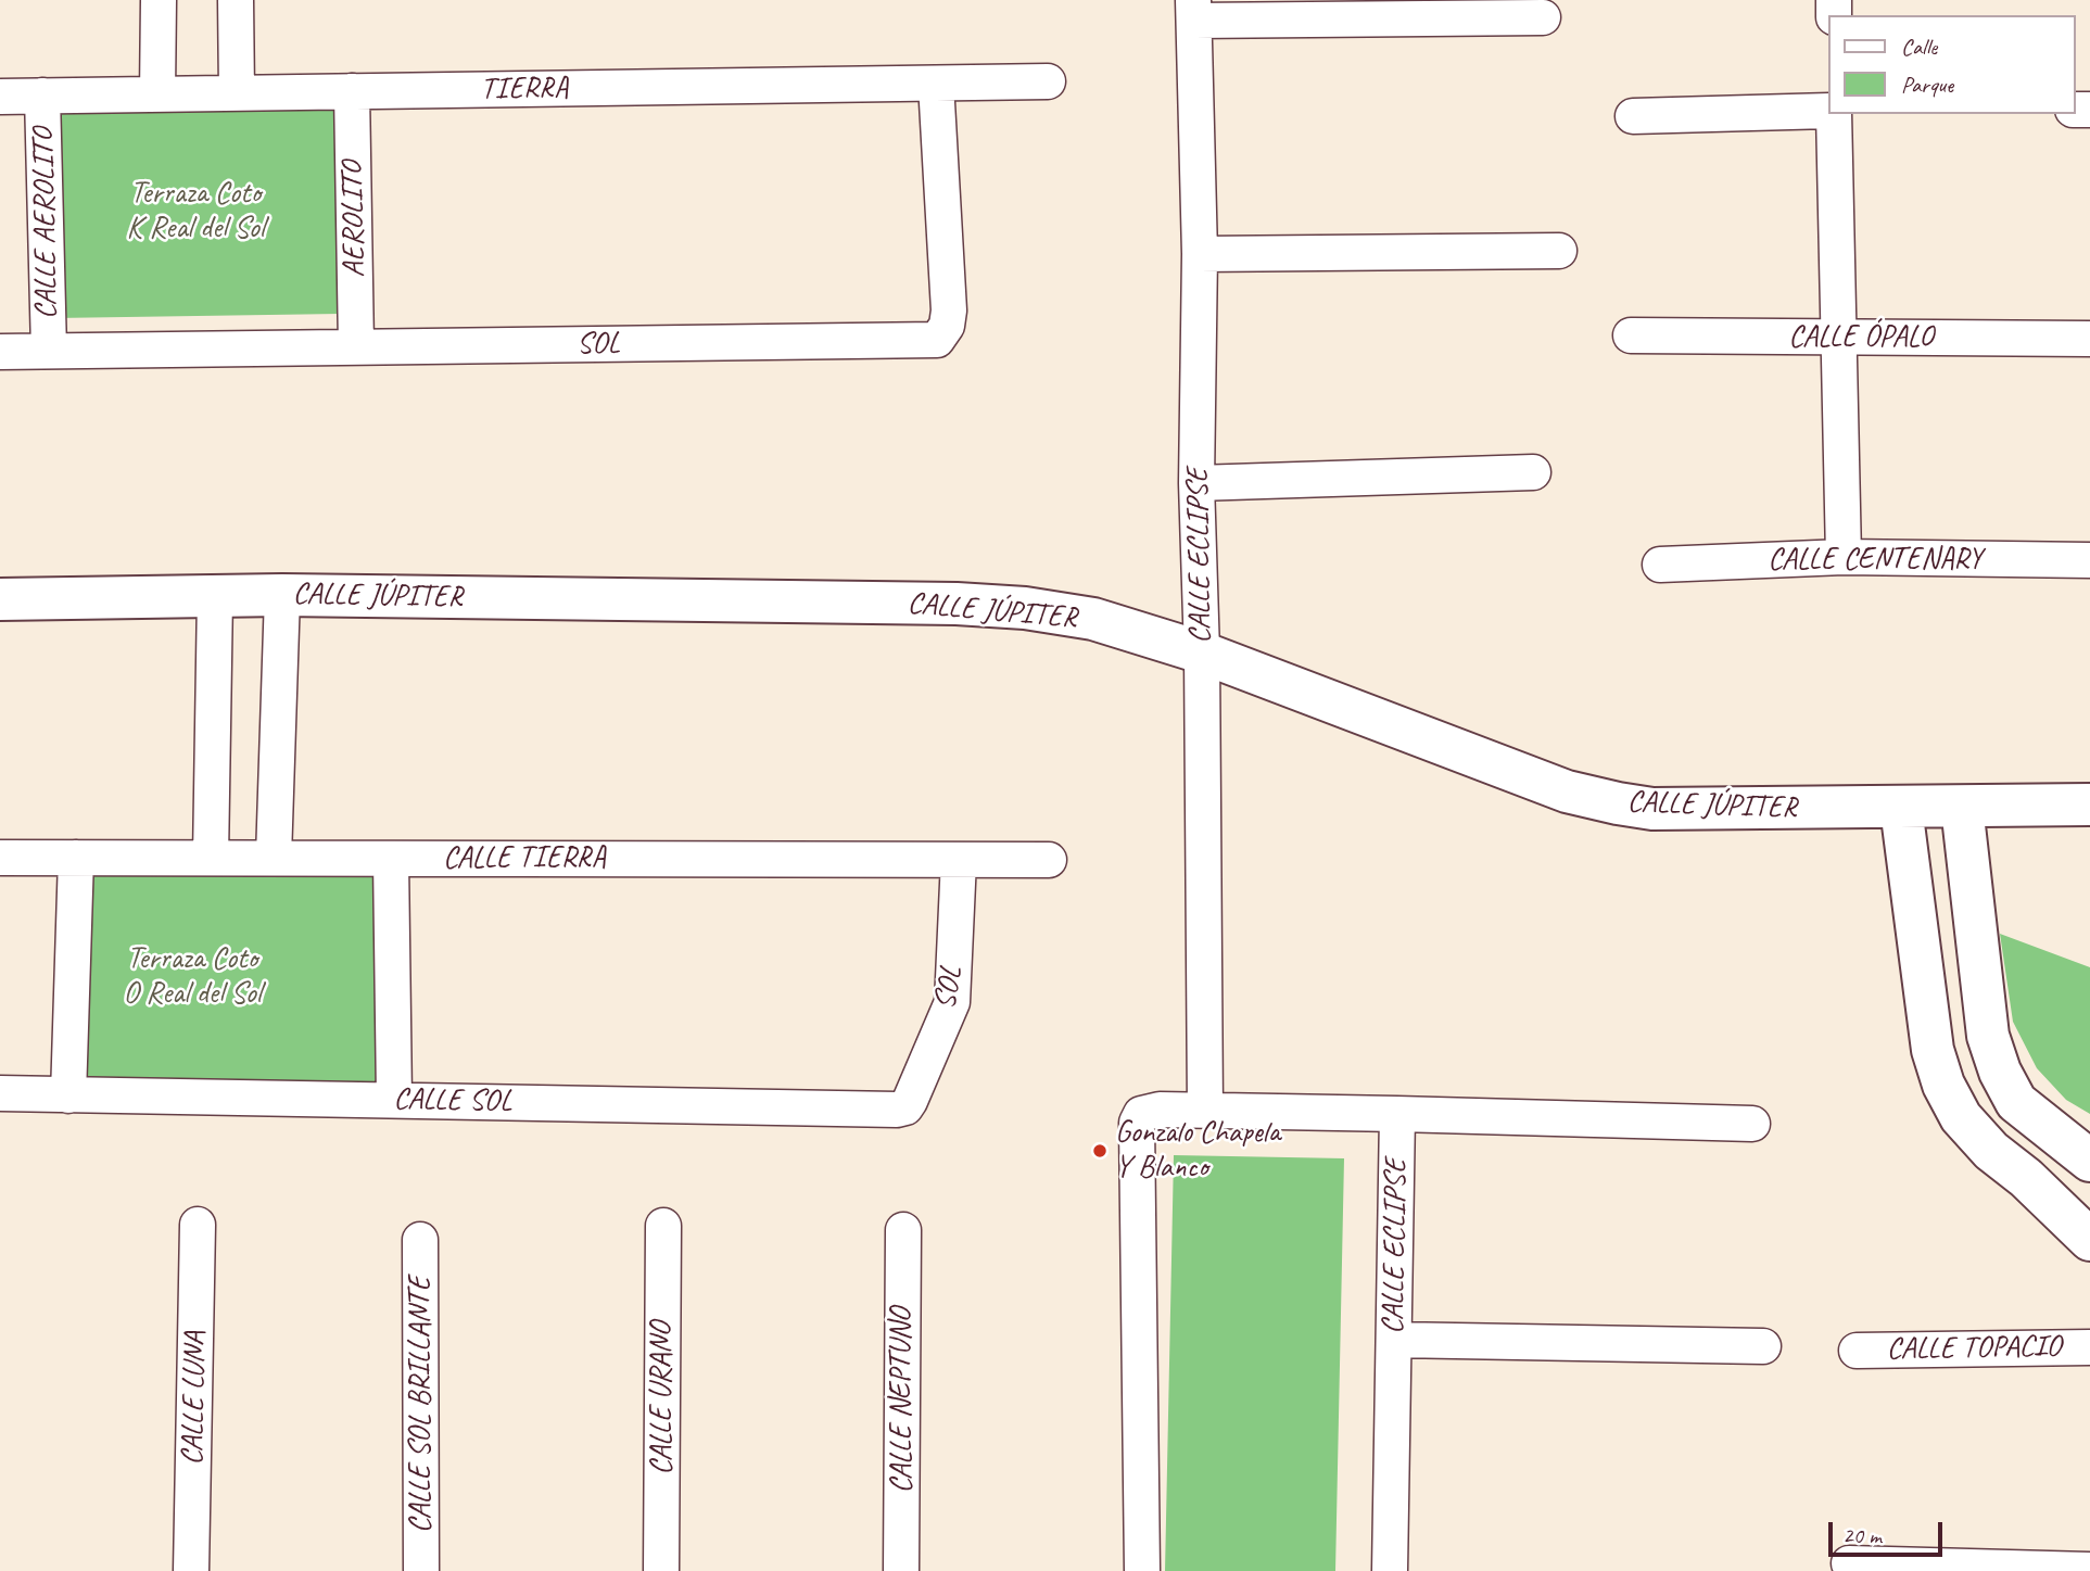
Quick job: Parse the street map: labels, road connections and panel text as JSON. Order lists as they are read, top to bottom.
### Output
{
  "streets": {
    "street": [
      "TIERRA",
      "AEROLITO",
      "CALLE AEROLITO",
      "CALLE ÓPALO",
      "SOL",
      "CALLE ECLIPSE",
      "CALLE CENTENARY",
      "CALLE JÚPITER",
      "CALLE TIERRA",
      "CALLE SOL",
      "CALLE TOPACIO",
      "CALLE LUNA",
      "CALLE URANO",
      "CALLE NEPTUNO",
      "CALLE SOL BRILLANTE"
    ]
  },
  "crossings": [
    ["TIERRA", "AEROLITO"],
    ["TIERRA", "CALLE AEROLITO"],
    ["TIERRA", "SOL"],
    ["AEROLITO", "SOL"],
    ["CALLE AEROLITO", "SOL"],
    ["SOL", "CALLE TIERRA"],
    ["SOL", "CALLE SOL"],
    ["CALLE ECLIPSE", "CALLE JÚPITER"]
  ],
  "parks": ["Terraza Coto K Real del Sol", "Terraza Coto O Real del Sol"],
  "places": ["Gonzalo Chapela Y Blanco"],
  "legend": ["Calle", "Parque"],
  "scale_bar": "20 m"
}
